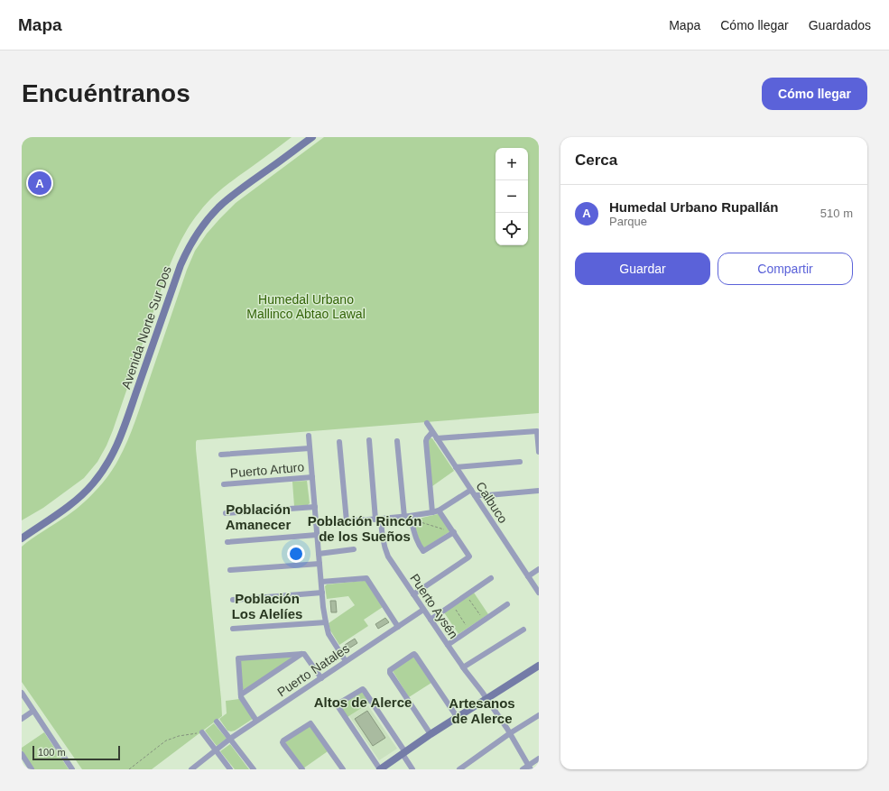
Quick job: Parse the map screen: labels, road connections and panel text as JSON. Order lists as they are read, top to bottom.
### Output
{
  "streets": {
    "main road": ["Avenida Norte Sur Dos"],
    "street": [
      "Puerto Arturo",
      "Calbuco",
      "Puerto Aysén",
      "Puerto Natales"
    ]
  },
  "crossings": [
    ["Puerto Aysén", "Puerto Natales"]
  ],
  "districts": [
    "Población Amanecer",
    "Población Rincón de los Sueños",
    "Población Los Alelíes",
    "Altos de Alerce",
    "Artesanos de Alerce"
  ],
  "parks": ["Humedal Urbano Mallinco Abtao Lawal"],
  "scale_bar": "100 m",
  "page": {
    "header": "Mapa",
    "nav": ["Mapa", "Cómo llegar", "Guardados"],
    "buttons": [
      "Cómo llegar",
      ["Guardar", "Compartir"]
    ],
    "title": "Encuéntranos",
    "heading": "Cerca",
    "map_buttons": ["+", "−"],
    "pins": "A",
    "list": [
      {
        "mark": "A",
        "name": "Humedal Urbano Rupallán",
        "note": "Parque",
        "value": "510 m"
      }
    ],
    "scale": "100 m"
  }
}
